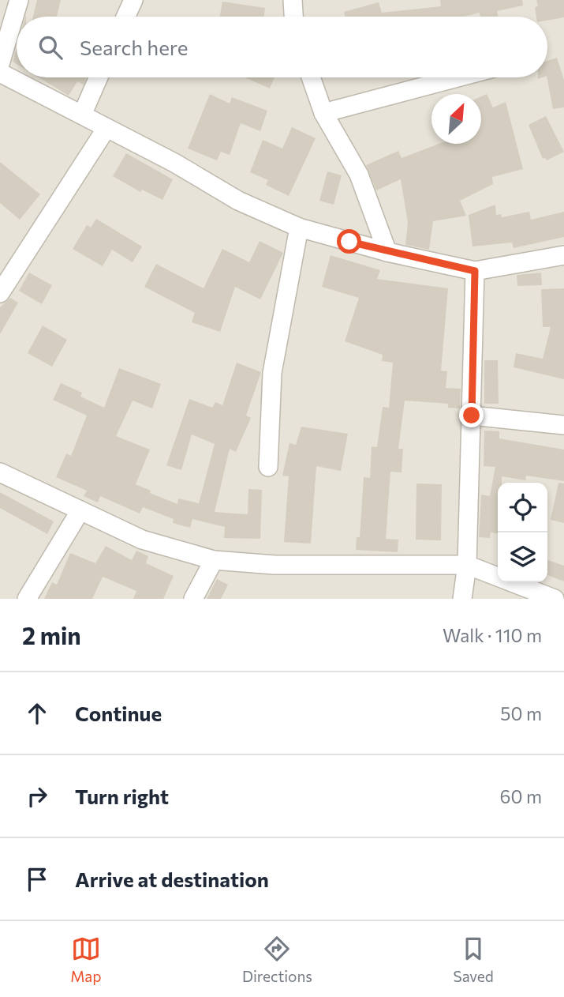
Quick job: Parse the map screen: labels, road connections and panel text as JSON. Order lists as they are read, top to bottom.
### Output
{
  "north": "top right",
  "page": {
    "search": "Search here",
    "heading": ["2 min", "Walk · 110 m"],
    "list": [
      ["Continue", "50 m"],
      ["Turn right", "60 m"],
      "Arrive at destination"
    ],
    "nav": ["Map", "Directions", "Saved"]
  }
}
